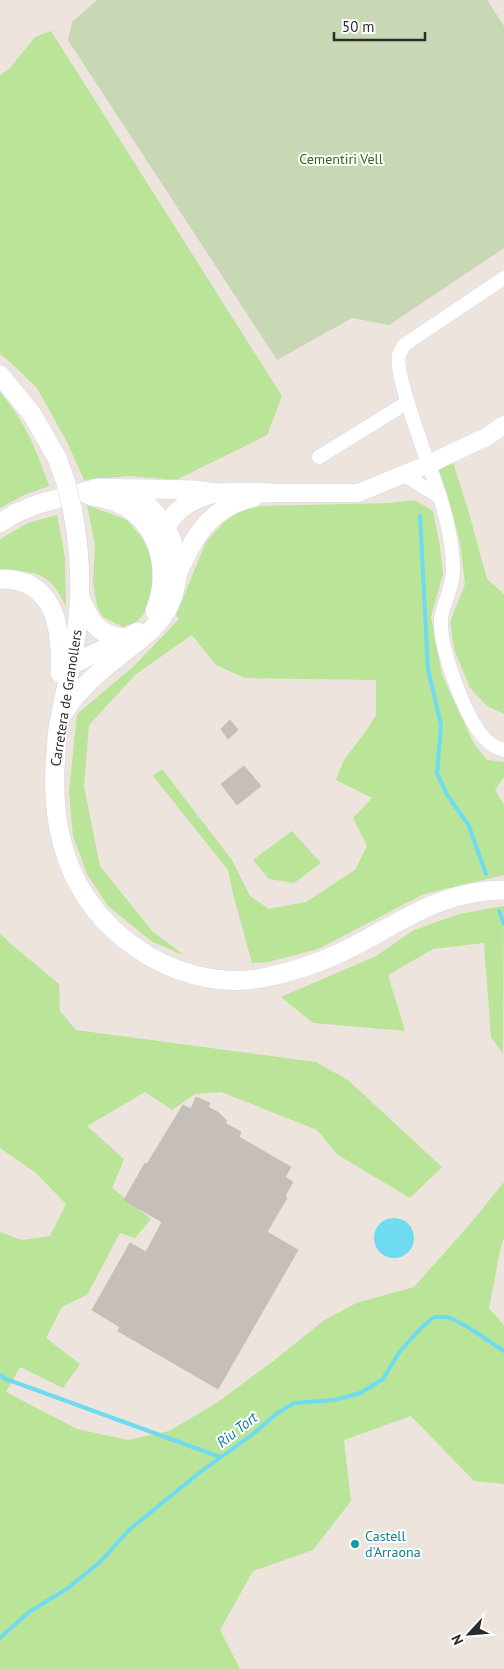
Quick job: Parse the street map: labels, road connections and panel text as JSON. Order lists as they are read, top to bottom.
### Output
{
  "streets": {
    "main road": ["Carretera de Granollers"]
  },
  "water": ["Riu Tort"],
  "parks": ["Cementiri Vell"],
  "places": ["Castell d'Arraona"],
  "scale_bar": "50 m",
  "north": "bottom left"
}
